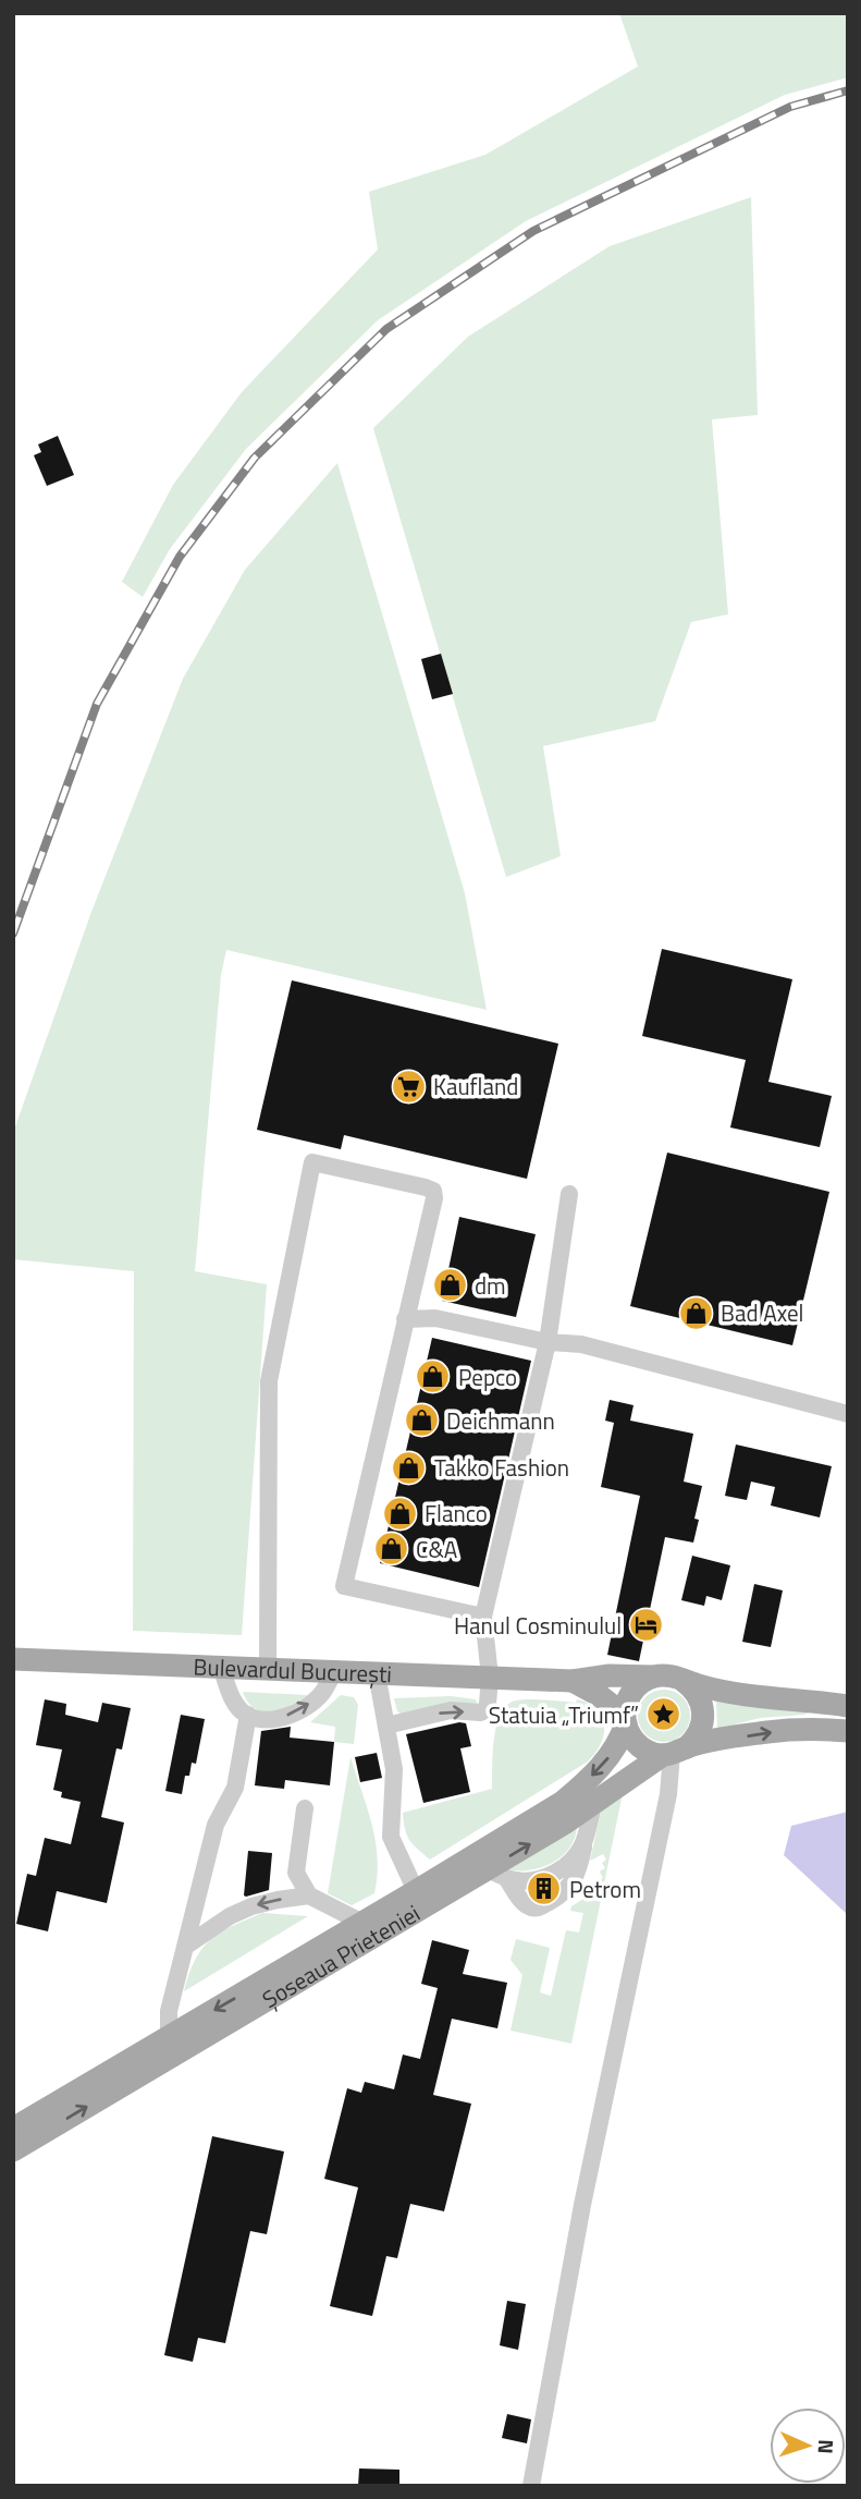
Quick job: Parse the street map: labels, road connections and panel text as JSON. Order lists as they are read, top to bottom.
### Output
{
  "streets": {
    "main road": ["Bulevardul București", "Șoseaua Prieteniei"]
  },
  "crossings": [
    ["Bulevardul București", "Șoseaua Prieteniei"]
  ],
  "places": {
    "supermarket": ["Kaufland"],
    "shop": [
      "dm",
      "Bad Axel",
      "Pepco",
      "Deichmann",
      "Takko Fashion",
      "Flanco",
      "C&A"
    ],
    "hotel": ["Hanul Cosminulul"],
    "place": ["Statuia „Triumf”"],
    "building": ["Petrom"]
  },
  "north": "right"
}
